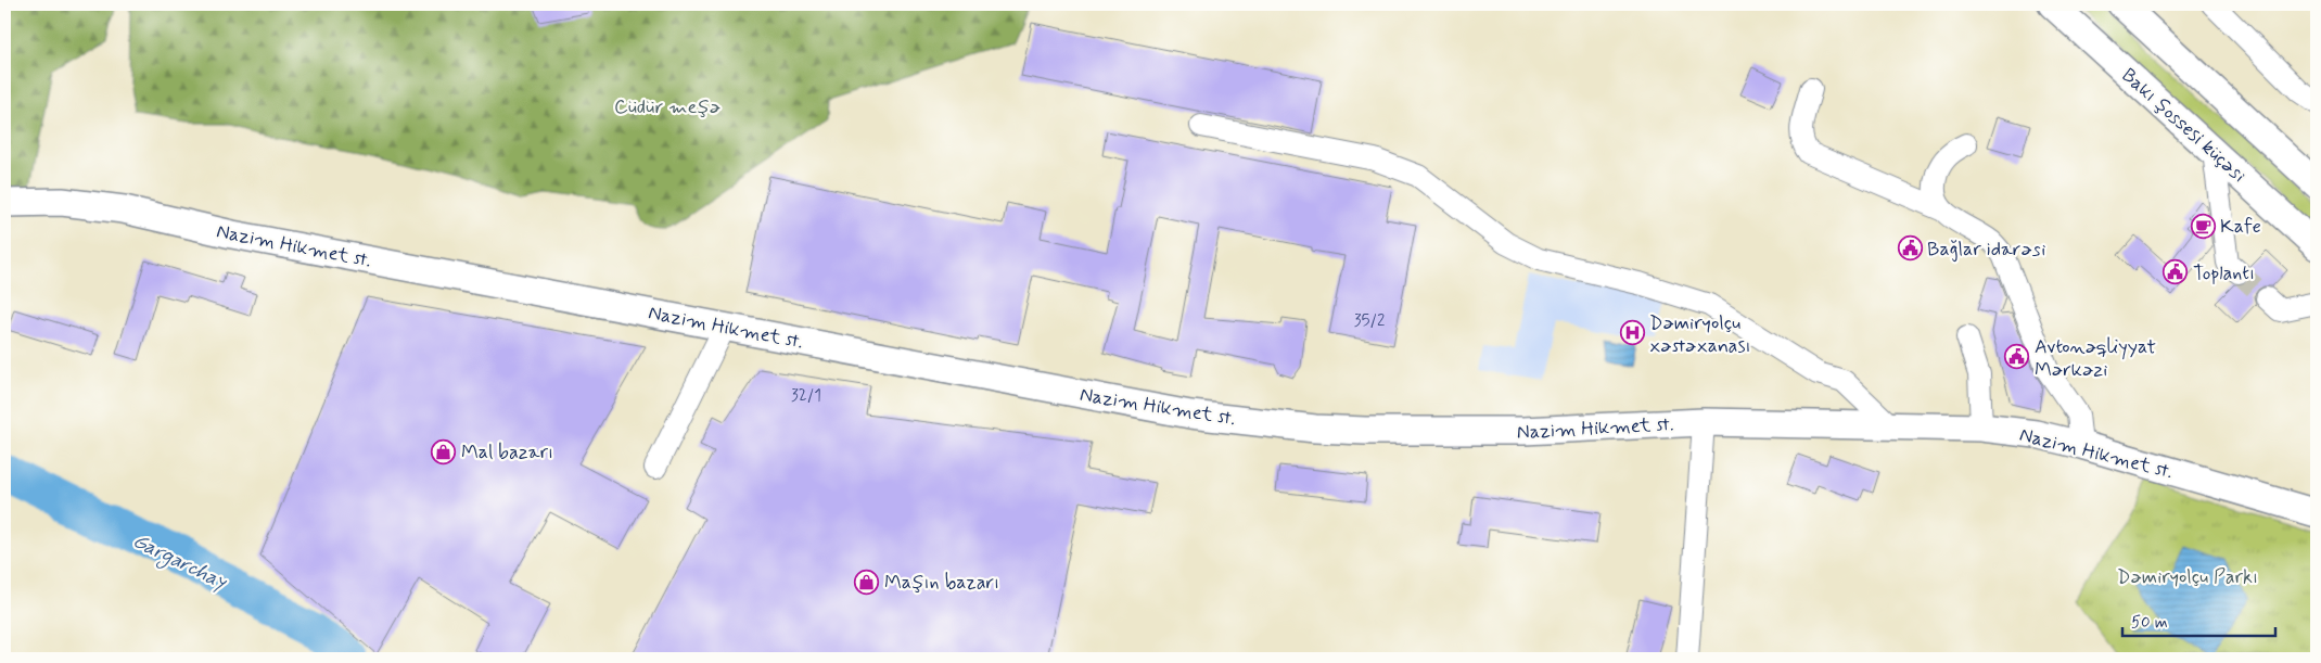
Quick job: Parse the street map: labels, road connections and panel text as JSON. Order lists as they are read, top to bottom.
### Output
{
  "streets": {
    "main road": ["Bakı şossesi küçəsi", "Nazim Hikmet st."]
  },
  "water": ["Gargarchay"],
  "parks": ["Cüdür meşə", "Dəmiryolçu Parkı"],
  "places": {
    "cafe": ["Kafe"],
    "public building": ["Bağlar idarəsi", "Toplantı", "Avtonəqliyyat Mərkəzi"],
    "hospital": ["Dəmiryolçu xəstəxanası"],
    "shop": ["Mal bazarı", "Maşın bazarı"]
  },
  "house_numbers": ["35/2", "32/1"],
  "scale_bar": "50 m"
}
